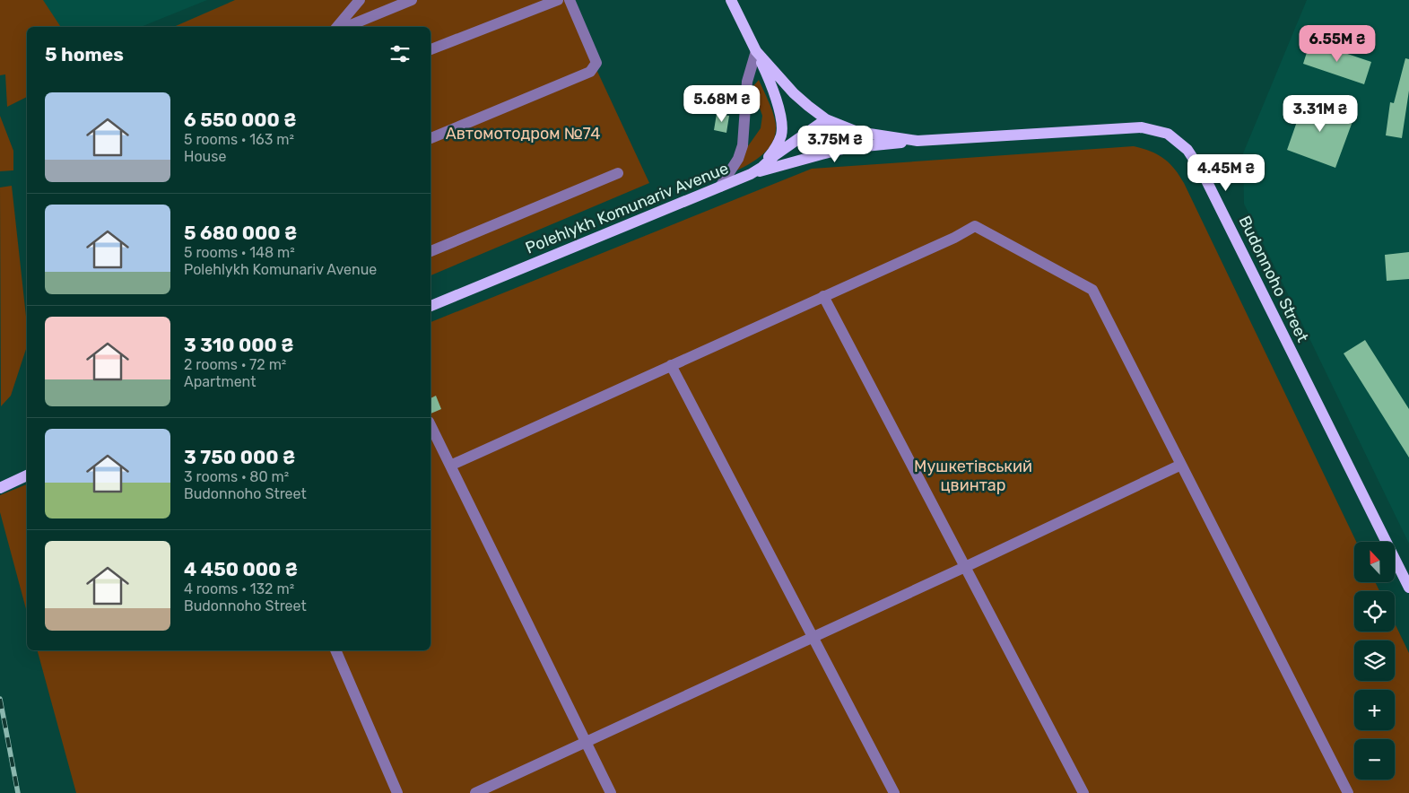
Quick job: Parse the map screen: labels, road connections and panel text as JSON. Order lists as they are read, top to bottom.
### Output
{
  "streets": {
    "main road": ["Polehlykh Komunariv Avenue", "Budonnoho Street"]
  },
  "crossings": [
    ["Polehlykh Komunariv Avenue", "Budonnoho Street"]
  ],
  "parks": ["Автомотодром №74", "Мушкетівський цвинтар"],
  "north": "top",
  "page": {
    "price": [
      "6.55M ₴",
      "5.68M ₴",
      "3.31M ₴",
      "3.75M ₴",
      "4.45M ₴"
    ],
    "heading": "5 homes",
    "list": [
      {
        "name": "6 550 000 ₴",
        "note": "5 rooms · 163 m² · House"
      },
      {
        "name": "5 680 000 ₴",
        "note": "5 rooms · 148 m² · Polehlykh Komunariv Avenue"
      },
      {
        "name": "3 310 000 ₴",
        "note": "2 rooms · 72 m² · Apartment"
      },
      {
        "name": "3 750 000 ₴",
        "note": "3 rooms · 80 m² · Budonnoho Street"
      },
      {
        "name": "4 450 000 ₴",
        "note": "4 rooms · 132 m² · Budonnoho Street"
      }
    ],
    "map_buttons": ["+", "−"]
  }
}
